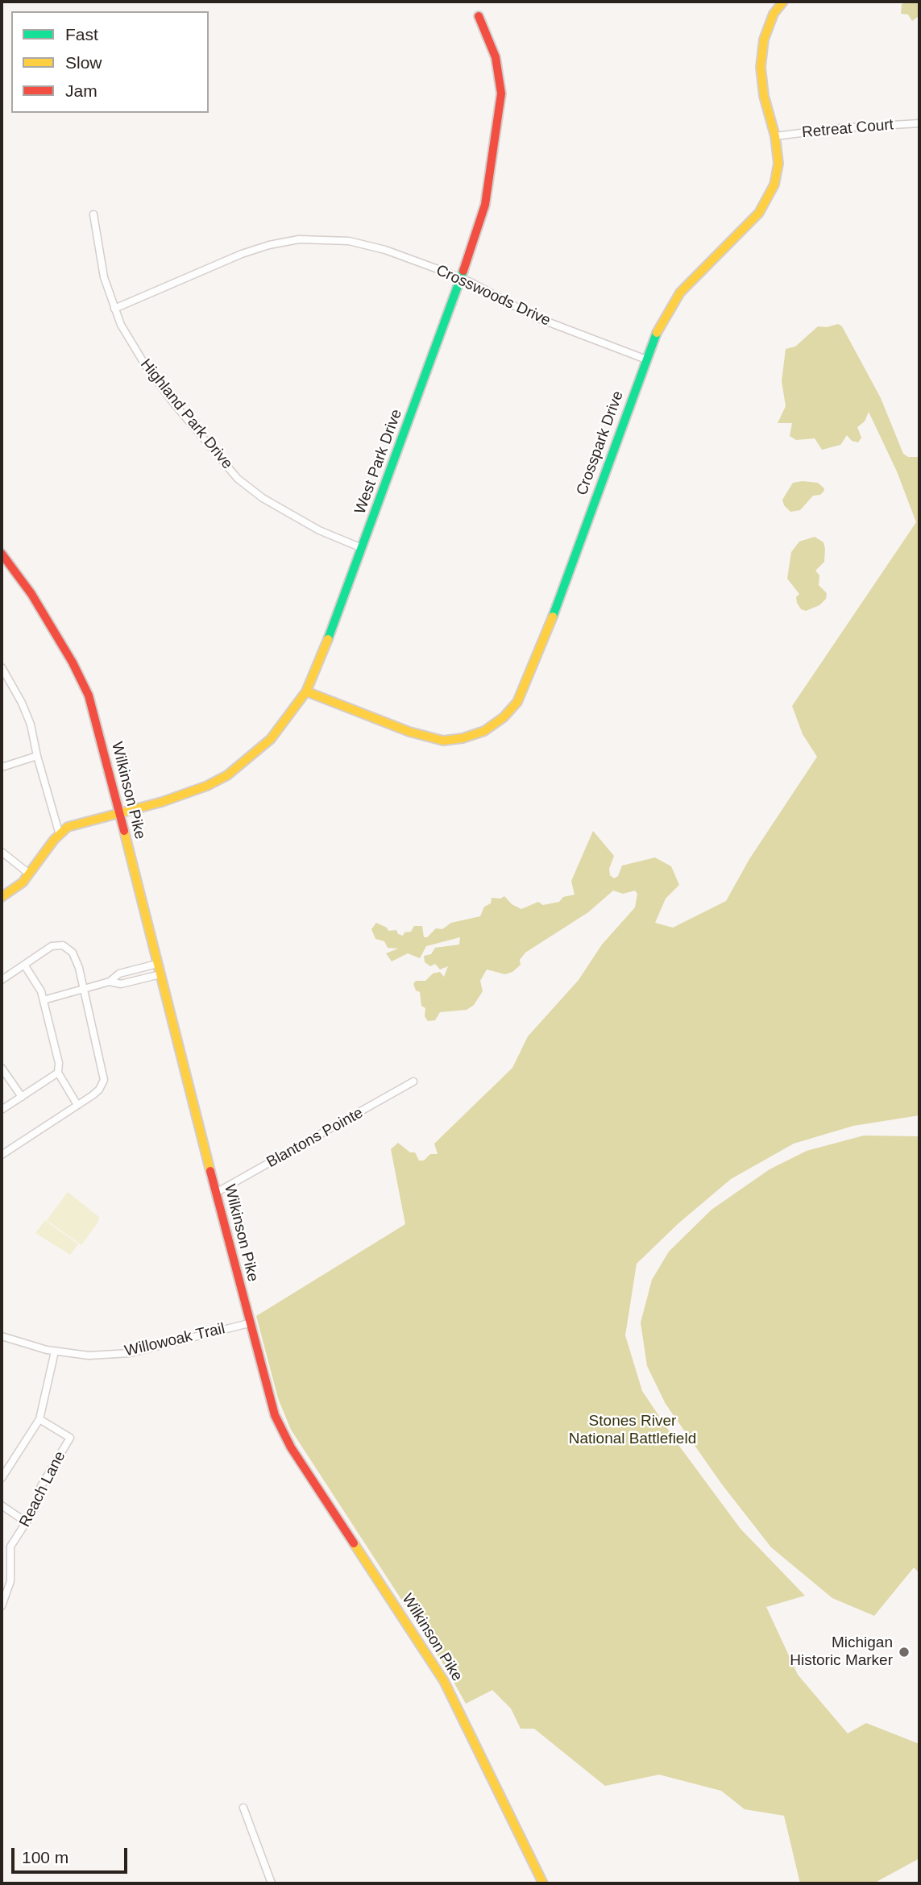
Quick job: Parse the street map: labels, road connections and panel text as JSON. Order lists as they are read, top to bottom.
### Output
{
  "streets": {
    "street": [
      "Retreat Court",
      "Crosswoods Drive",
      "Highland Park Drive",
      "Crosspark Drive",
      "West Park Drive",
      "Wilkinson Pike",
      "Blantons Pointe",
      "Willowoak Trail",
      "Reach Lane"
    ]
  },
  "crossings": [
    ["Retreat Court", "Crosspark Drive"],
    ["Crosswoods Drive", "Highland Park Drive"],
    ["Crosswoods Drive", "Crosspark Drive"],
    ["Crosswoods Drive", "West Park Drive"],
    ["Highland Park Drive", "West Park Drive"],
    ["Crosspark Drive", "West Park Drive"],
    ["West Park Drive", "Wilkinson Pike"],
    ["Wilkinson Pike", "Blantons Pointe"],
    ["Wilkinson Pike", "Willowoak Trail"]
  ],
  "parks": ["Stones River National Battlefield"],
  "places": ["Michigan Historic Marker"],
  "legend": ["Fast", "Slow", "Jam"],
  "scale_bar": "100 m"
}
